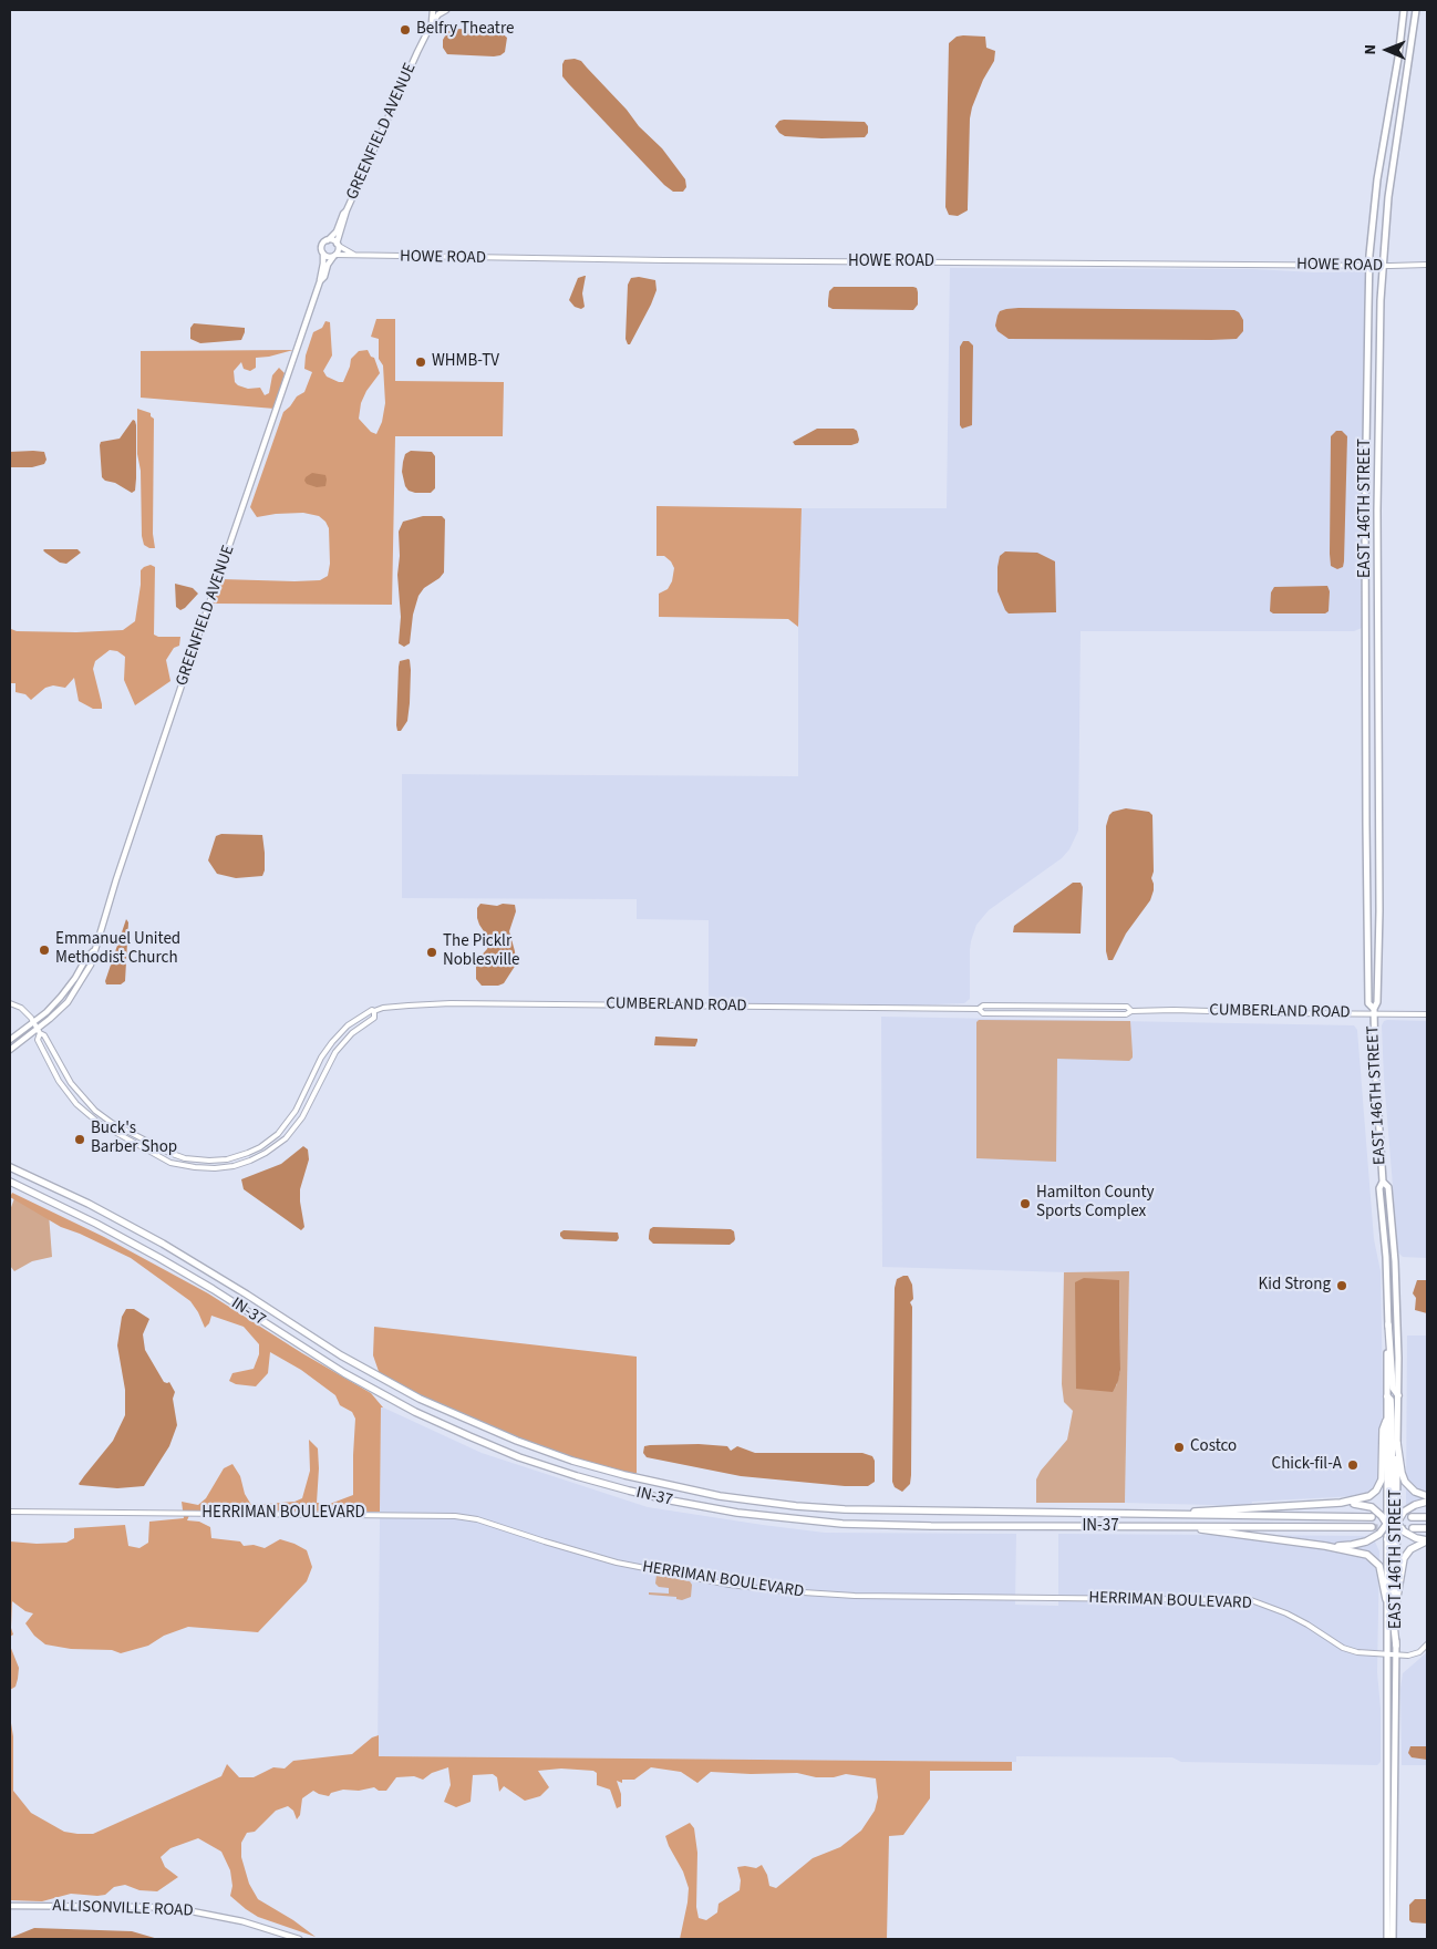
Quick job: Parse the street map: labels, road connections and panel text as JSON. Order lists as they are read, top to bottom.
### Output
{
  "streets": {
    "highway": ["IN-37"],
    "main road": ["GREENFIELD AVENUE", "EAST 146TH STREET", "ALLISONVILLE ROAD"],
    "street": ["HOWE ROAD", "CUMBERLAND ROAD", "HERRIMAN BOULEVARD"]
  },
  "crossings": [
    ["GREENFIELD AVENUE", "HOWE ROAD"],
    ["GREENFIELD AVENUE", "CUMBERLAND ROAD"],
    ["HOWE ROAD", "EAST 146TH STREET"],
    ["EAST 146TH STREET", "CUMBERLAND ROAD"],
    ["EAST 146TH STREET", "HERRIMAN BOULEVARD"]
  ],
  "places": [
    "Belfry Theatre",
    "WHMB-TV",
    "Emmanuel United Methodist Church",
    "The Picklr Noblesville",
    "Buck's Barber Shop",
    "Hamilton County Sports Complex",
    "Kid Strong",
    "Costco",
    "Chick-fil-A"
  ],
  "north": "left"
}
